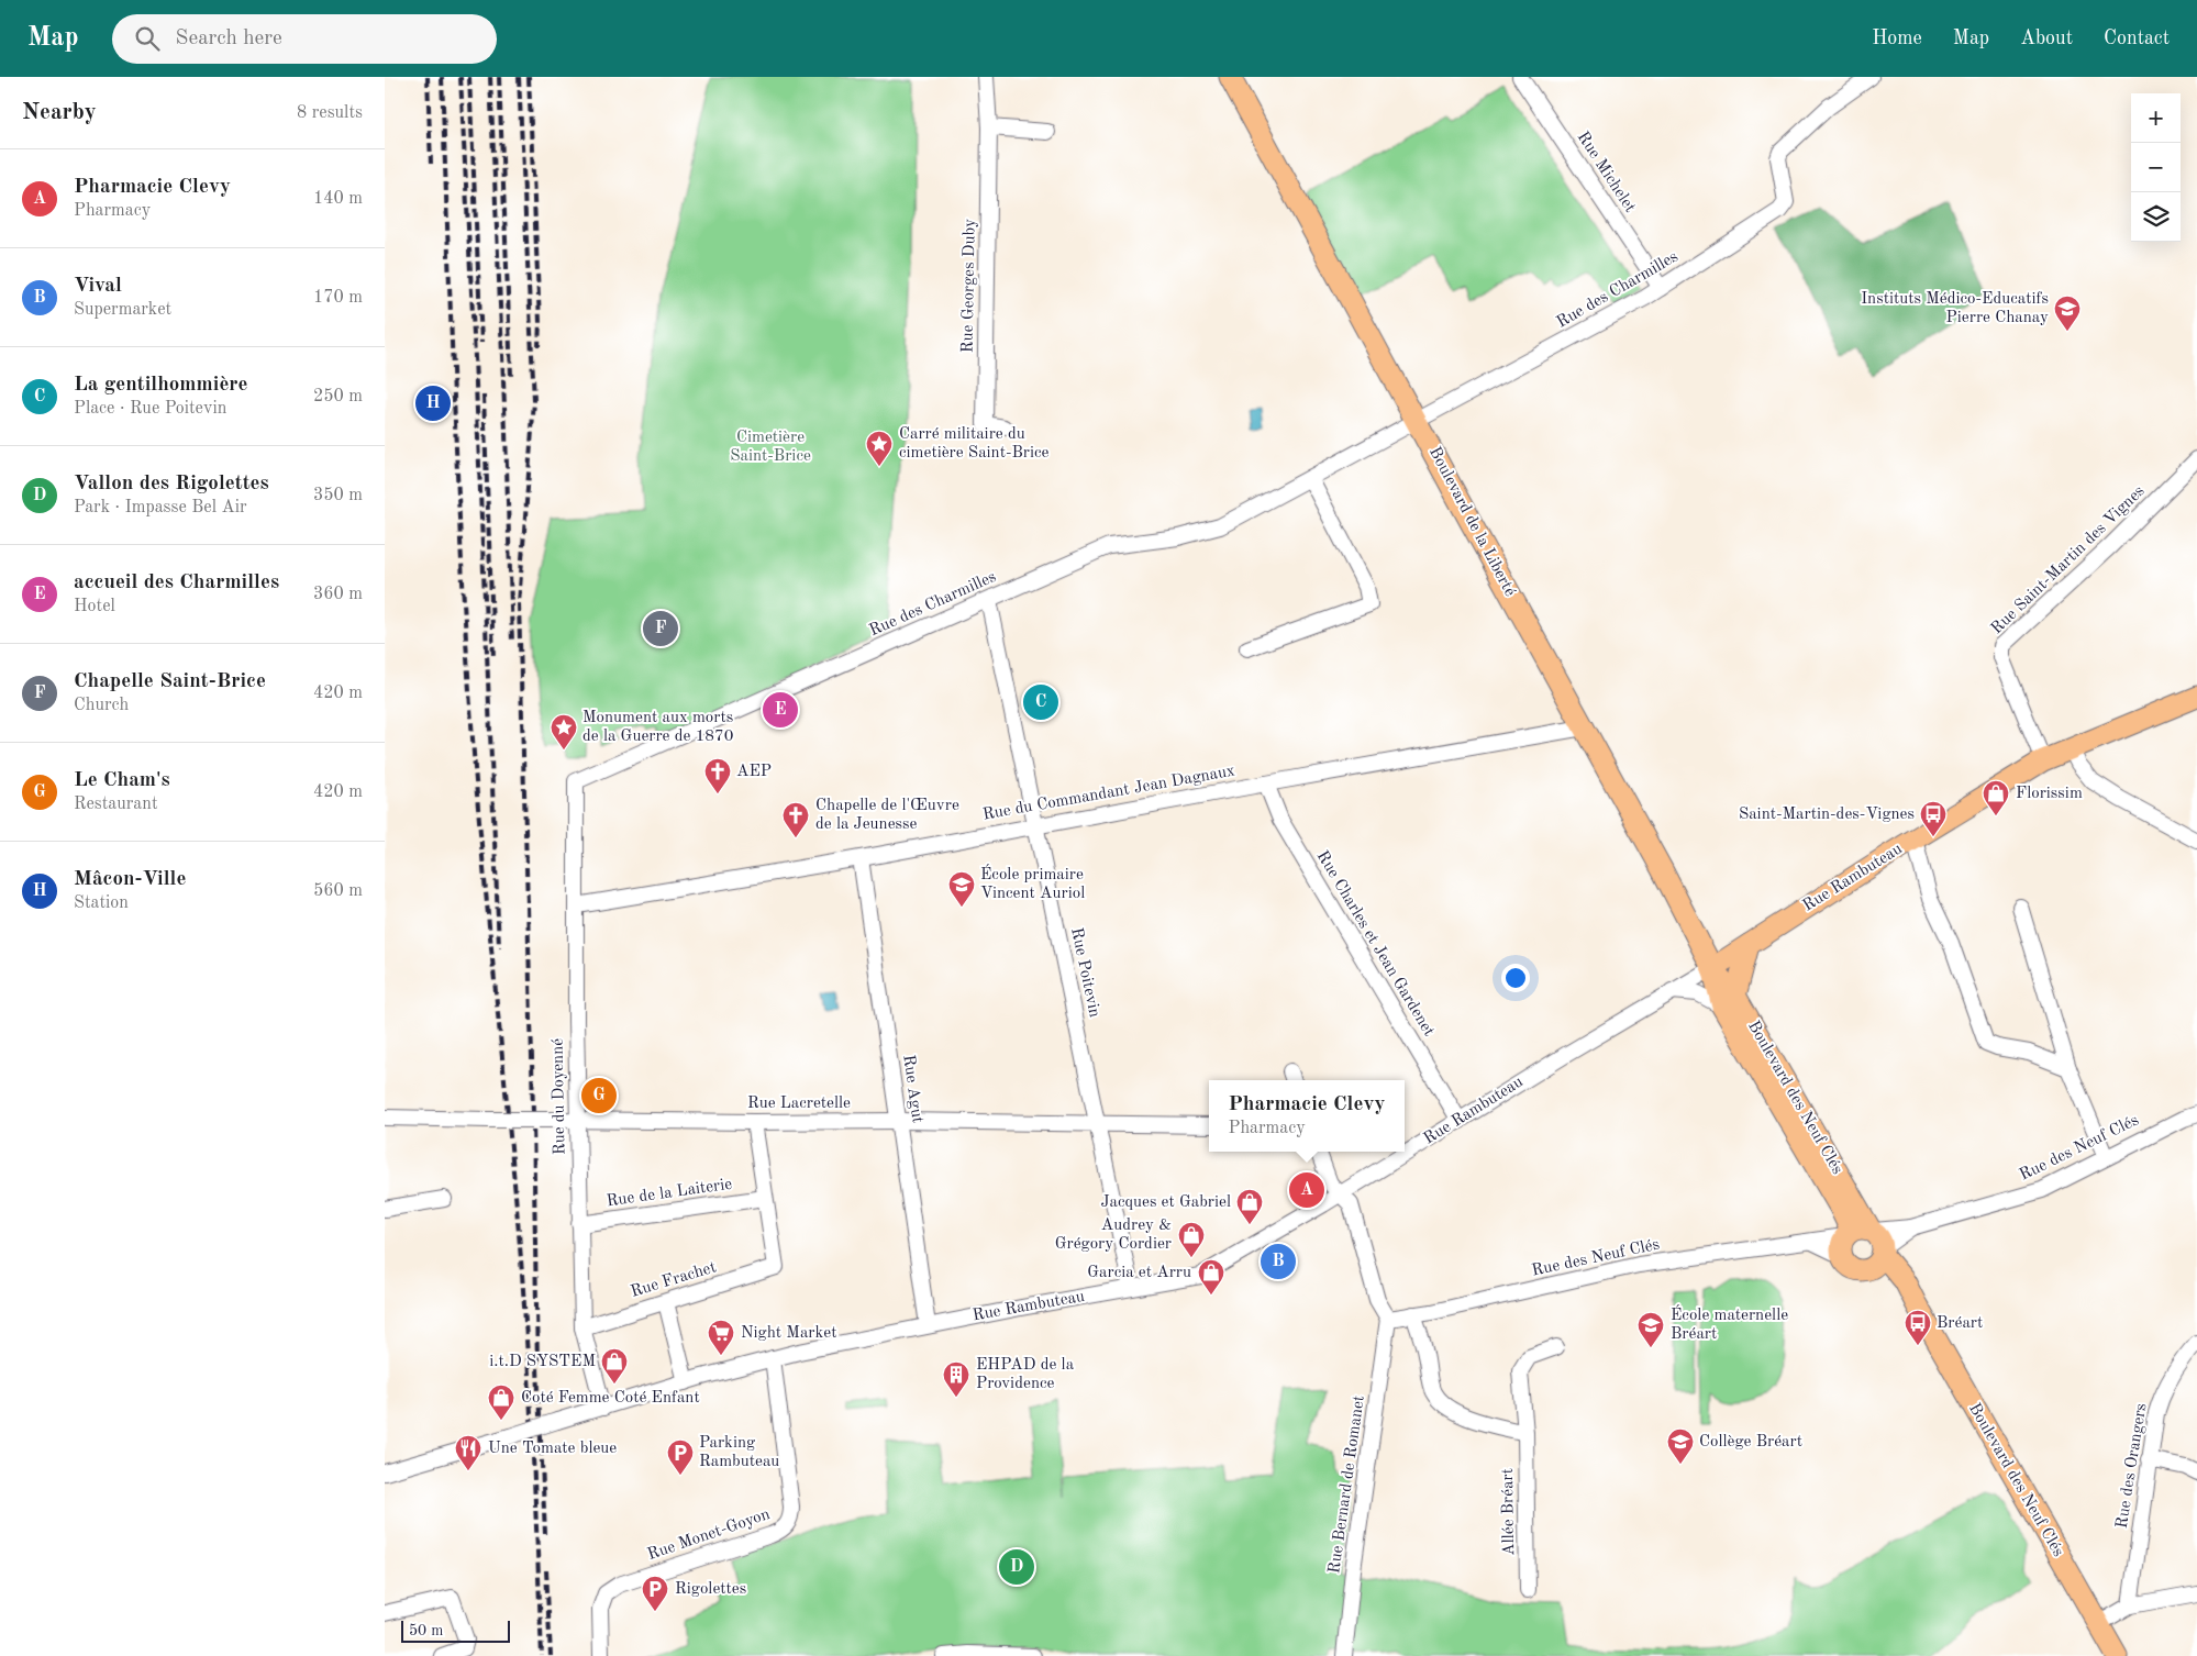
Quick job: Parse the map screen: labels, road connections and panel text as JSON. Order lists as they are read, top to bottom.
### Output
{
  "streets": {
    "main road": ["Boulevard de la Liberté", "Rue Rambuteau", "Boulevard des Neuf Clés"],
    "street": [
      "Rue Michelet",
      "Rue Georges Duby",
      "Rue des Charmilles",
      "Rue Saint-Martin des Vignes",
      "Rue du Commandant Jean Dagnaux",
      "Rue Charles et Jean Gardenet",
      "Rue Poitevin",
      "Rue Agut",
      "Rue du Doyenné",
      "Rue Lacretelle",
      "Rue des Neuf Clés",
      "Rue de la Laiterie",
      "Rue Frachet",
      "Rue des Orangers",
      "Rue Bernard de Romanet",
      "Allée Bréart",
      "Rue Monet-Goyon"
    ]
  },
  "crossings": [
    ["Rue Michelet", "Rue des Charmilles"],
    ["Rue des Charmilles", "Boulevard de la Liberté"],
    ["Rue des Charmilles", "Rue Poitevin"],
    ["Rue des Charmilles", "Rue du Doyenné"],
    ["Boulevard de la Liberté", "Rue du Commandant Jean Dagnaux"],
    ["Boulevard de la Liberté", "Rue Rambuteau"],
    ["Boulevard de la Liberté", "Boulevard des Neuf Clés"],
    ["Rue Saint-Martin des Vignes", "Rue Rambuteau"],
    ["Rue du Commandant Jean Dagnaux", "Rue Charles et Jean Gardenet"],
    ["Rue du Commandant Jean Dagnaux", "Rue Poitevin"],
    ["Rue du Commandant Jean Dagnaux", "Rue Agut"],
    ["Rue du Commandant Jean Dagnaux", "Rue du Doyenné"],
    ["Rue Rambuteau", "Rue Charles et Jean Gardenet"],
    ["Rue Rambuteau", "Rue Poitevin"],
    ["Rue Rambuteau", "Rue Agut"],
    ["Rue Rambuteau", "Rue du Doyenné"],
    ["Rue Rambuteau", "Boulevard des Neuf Clés"],
    ["Rue Rambuteau", "Rue Monet-Goyon"],
    ["Rue Poitevin", "Rue Lacretelle"],
    ["Rue Agut", "Rue Lacretelle"],
    ["Rue du Doyenné", "Rue Lacretelle"],
    ["Rue du Doyenné", "Rue de la Laiterie"],
    ["Rue du Doyenné", "Rue Frachet"],
    ["Boulevard des Neuf Clés", "Rue des Neuf Clés"],
    ["Rue des Neuf Clés", "Rue Bernard de Romanet"],
    ["Rue de la Laiterie", "Rue Frachet"]
  ],
  "parks": ["Cimetière Saint-Brice"],
  "places": {
    "school or university": [
      "Instituts Médico-Educatifs Pierre Chanay",
      "École primaire Vincent Auriol",
      "École maternelle Bréart",
      "Collège Bréart"
    ],
    "place": ["Carré militaire du cimetière Saint-Brice", "Monument aux morts de la Guerre de 1870"],
    "church": ["AEP", "Chapelle de l'Œuvre de la Jeunesse"],
    "shop": [
      "Florissim",
      "Jacques et Gabriel",
      "Audrey & Grégory Cordier",
      "Garcia et Arru",
      "i.t.D SYSTEM",
      "Coté Femme Coté Enfant"
    ],
    "bus stop": ["Saint-Martin-des-Vignes", "Bréart"],
    "supermarket": ["Night Market"],
    "building": ["EHPAD de la Providence"],
    "restaurant": ["Une Tomate bleue"],
    "parking": ["Parking Rambuteau", "Rigolettes"]
  },
  "scale_bar": "50 m",
  "page": {
    "header": "Map",
    "search": "Search here",
    "nav": [
      "Home",
      "Map",
      "About",
      "Contact"
    ],
    "heading": ["Nearby", "8 results"],
    "map_buttons": ["+", "−"],
    "list": [
      {
        "mark": "A",
        "name": "Pharmacie Clevy",
        "note": "Pharmacy",
        "value": "140 m"
      },
      {
        "mark": "B",
        "name": "Vival",
        "note": "Supermarket",
        "value": "170 m"
      },
      {
        "mark": "C",
        "name": "La gentilhommière",
        "note": "Place · Rue Poitevin",
        "value": "250 m"
      },
      {
        "mark": "D",
        "name": "Vallon des Rigolettes",
        "note": "Park · Impasse Bel Air",
        "value": "350 m"
      },
      {
        "mark": "E",
        "name": "accueil des Charmilles",
        "note": "Hotel",
        "value": "360 m"
      },
      {
        "mark": "F",
        "name": "Chapelle Saint-Brice",
        "note": "Church",
        "value": "420 m"
      },
      {
        "mark": "G",
        "name": "Le Cham's",
        "note": "Restaurant",
        "value": "420 m"
      },
      {
        "mark": "H",
        "name": "Mâcon-Ville",
        "note": "Station",
        "value": "560 m"
      }
    ],
    "pins": [
      "H",
      "F",
      "C",
      "E",
      "G",
      "A",
      "B",
      "D"
    ],
    "popup": ["Pharmacie Clevy", "Pharmacy"],
    "scale": "50 m"
  }
}
